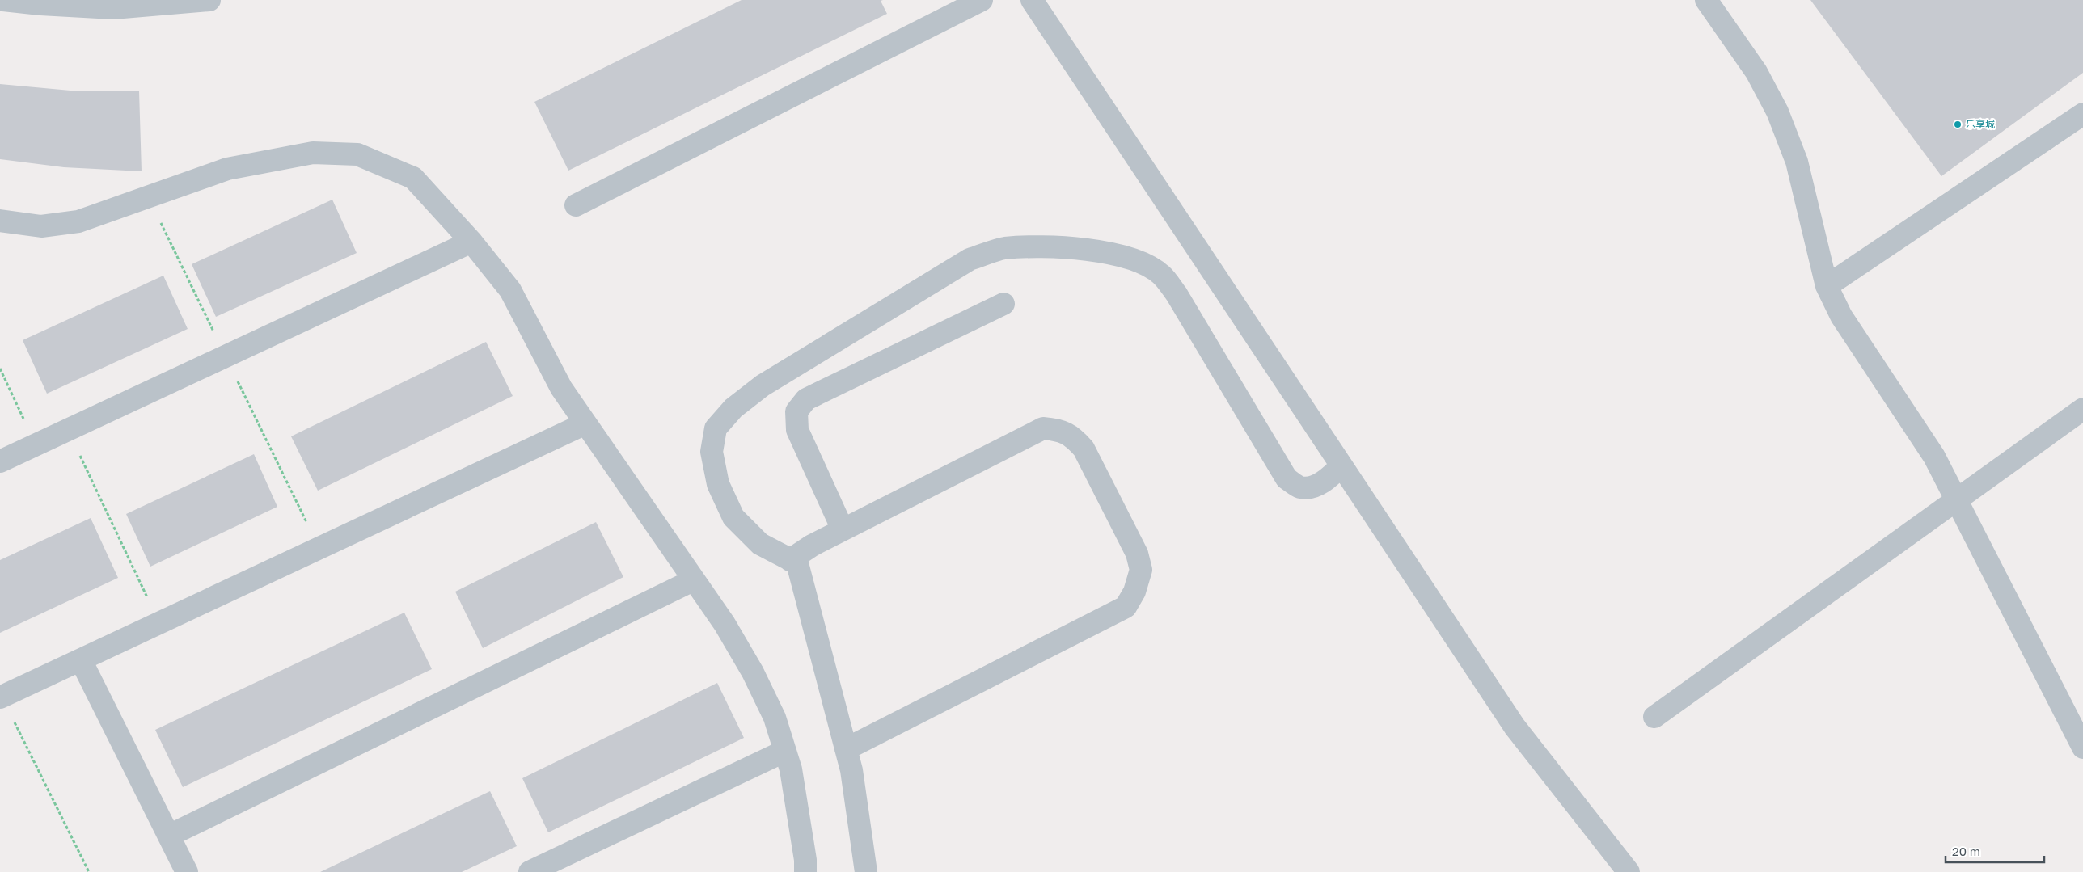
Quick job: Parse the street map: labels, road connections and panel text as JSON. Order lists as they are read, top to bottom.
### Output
{
  "places": ["乐享城"],
  "scale_bar": "20 m"
}
